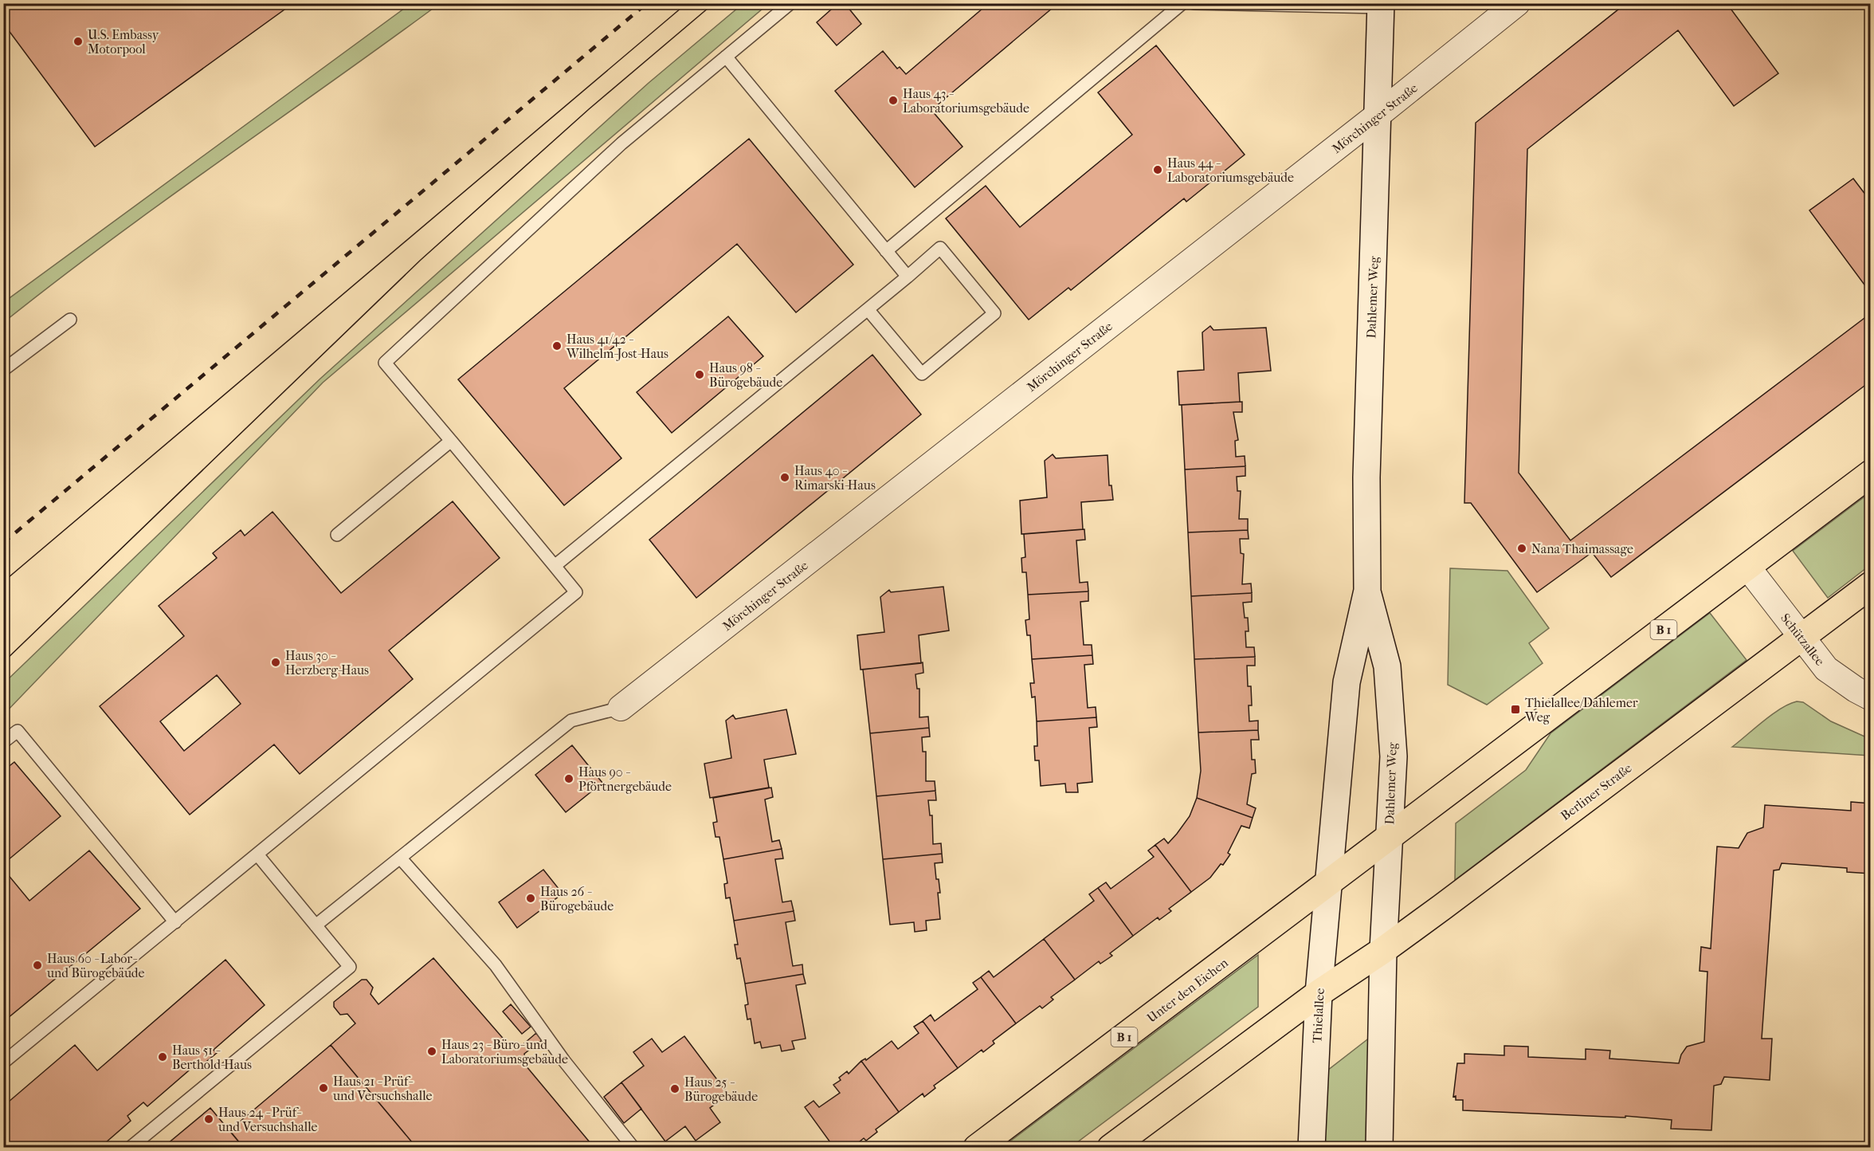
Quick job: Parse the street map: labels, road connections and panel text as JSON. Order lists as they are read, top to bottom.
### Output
{
  "streets": {
    "main road": [
      "Dahlemer Weg",
      "B 1",
      "Berliner Straße",
      "Unter den Eichen",
      "Thielallee"
    ],
    "street": ["Mörchinger Straße", "Schützallee"]
  },
  "crossings": [
    ["Mörchinger Straße", "Dahlemer Weg"],
    ["Dahlemer Weg", "B 1"],
    ["Dahlemer Weg", "Berliner Straße"],
    ["Dahlemer Weg", "Unter den Eichen"],
    ["Dahlemer Weg", "Thielallee"],
    ["B 1", "Schützallee"],
    ["B 1", "Unter den Eichen"],
    ["B 1", "Thielallee"],
    ["Schützallee", "Berliner Straße"],
    ["Berliner Straße", "Thielallee"],
    ["Unter den Eichen", "Thielallee"]
  ],
  "places": {
    "other": [
      "U.S. Embassy Motorpool",
      "Haus 43 - Laboratoriumsgebäude",
      "Haus 44 - Laboratoriumsgebäude",
      "Haus 41/42 - Wilhelm-Jost-Haus",
      "Haus 98 - Bürogebäude",
      "Haus 40 - Rimarski-Haus",
      "Nana Thaimassage",
      "Haus 30 - Herzberg-Haus",
      "Haus 90 - Pförtnergebäude",
      "Haus 26 - Bürogebäude",
      "Haus 60 - Labor- und Bürogebäude",
      "Haus 23 - Büro- und Laboratoriumsgebäude",
      "Haus 51 - Berthold-Haus",
      "Haus 21 - Prüf- und Versuchshalle",
      "Haus 25 - Bürogebäude",
      "Haus 24 - Prüf- und Versuchshalle"
    ],
    "transit": ["Thielallee/Dahlemer Weg"]
  }
}
